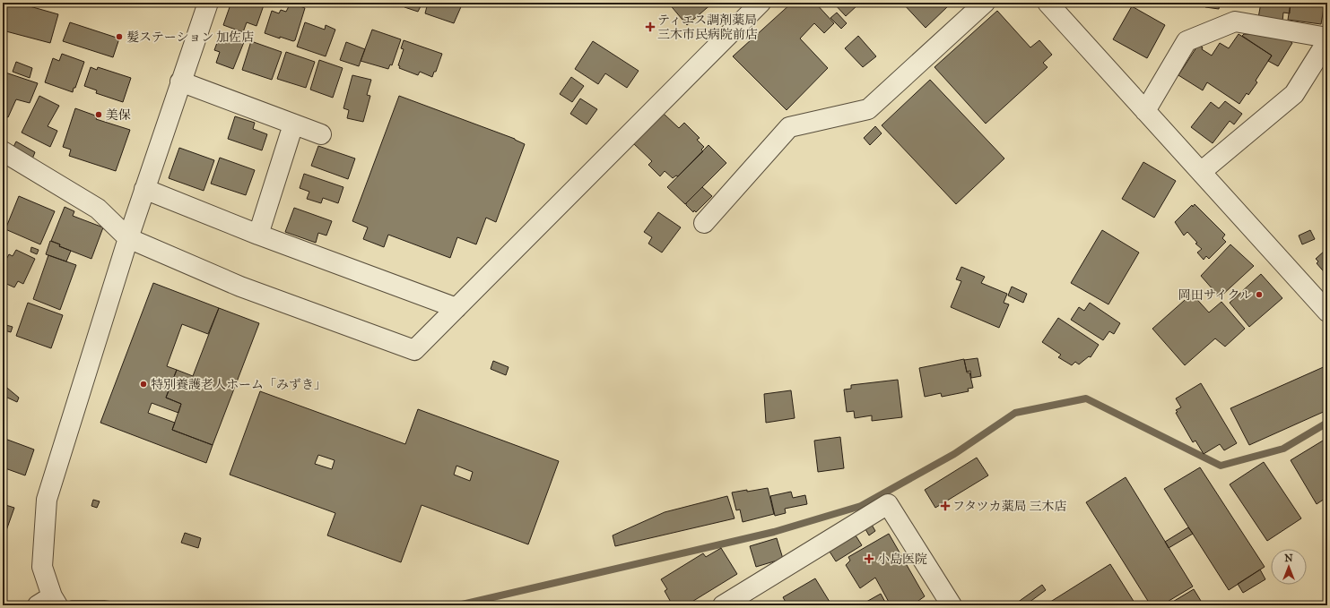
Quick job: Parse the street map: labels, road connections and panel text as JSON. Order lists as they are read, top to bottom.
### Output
{
  "places": {
    "health": ["ティエス調剤薬局 三木市民病院前店", "フタツカ薬局 三木店", "小島医院"],
    "other": [
      "髪ステーション 加佐店",
      "美保",
      "岡田サイクル",
      "特別養護老人ホーム「みずき」"
    ]
  },
  "north": "top"
}
